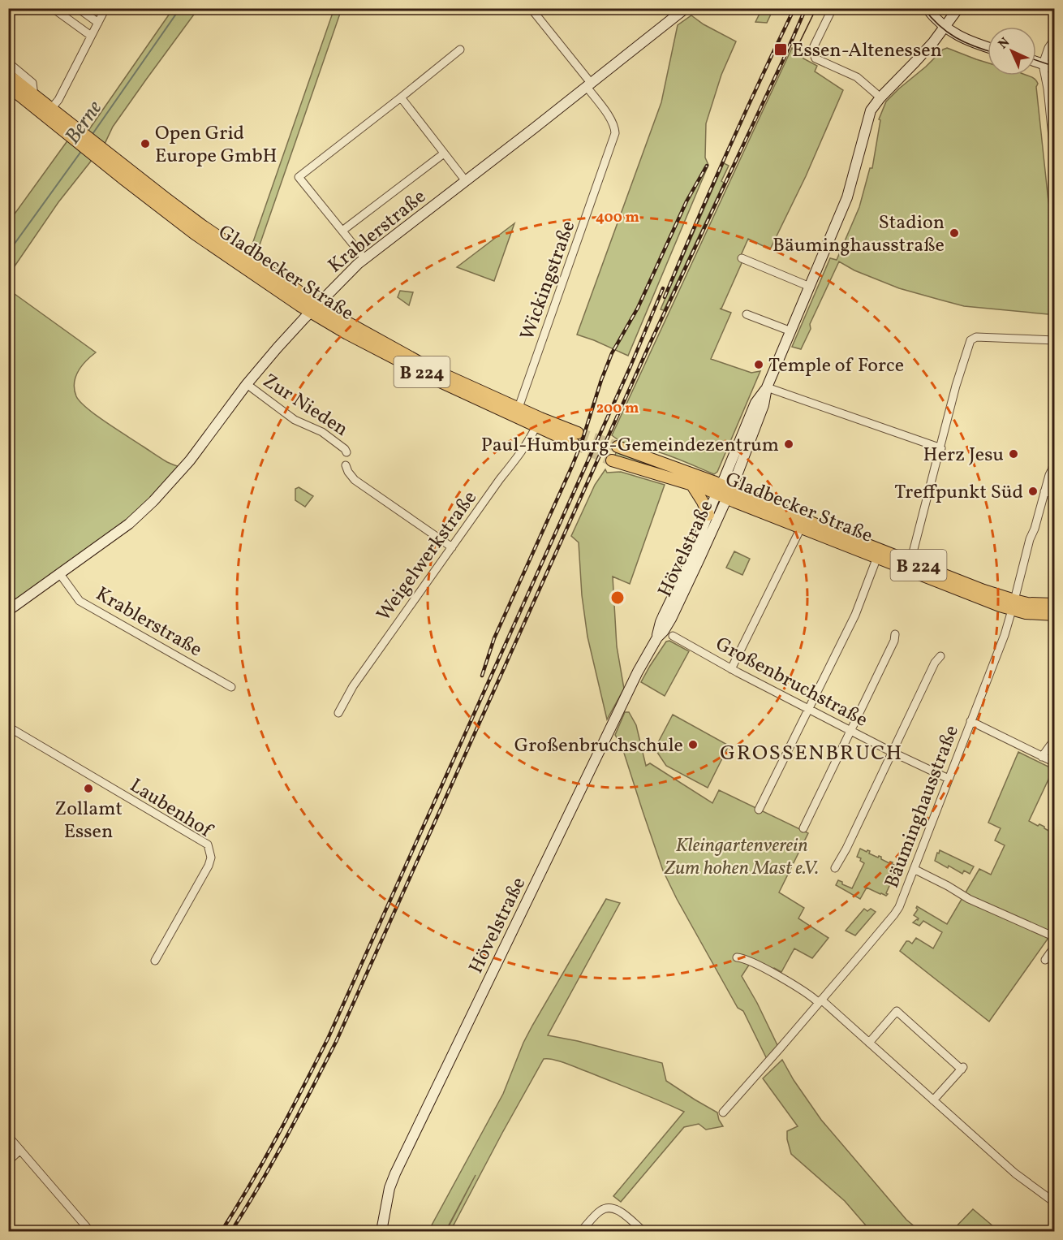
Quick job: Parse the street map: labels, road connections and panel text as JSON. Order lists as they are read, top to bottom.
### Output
{
  "streets": {
    "main road": [
      "Krablerstraße",
      "Gladbecker Straße",
      "B 224",
      "Hövelstraße"
    ],
    "street": [
      "Wickingstraße",
      "Zur Nieden",
      "Weigelwerkstraße",
      "Großenbruchstraße",
      "Bäuminghausstraße",
      "Laubenhof"
    ]
  },
  "crossings": [
    ["Krablerstraße", "Gladbecker Straße"],
    ["Krablerstraße", "Wickingstraße"],
    ["Krablerstraße", "Zur Nieden"],
    ["Gladbecker Straße", "Wickingstraße"],
    ["Gladbecker Straße", "Hövelstraße"],
    ["Gladbecker Straße", "Weigelwerkstraße"],
    ["Gladbecker Straße", "Bäuminghausstraße"],
    ["Zur Nieden", "Weigelwerkstraße"],
    ["Großenbruchstraße", "Bäuminghausstraße"]
  ],
  "districts": ["GROSSENBRUCH"],
  "water": ["Berne"],
  "parks": ["Kleingartenverein Zum hohen Mast e.V."],
  "places": {
    "transit": ["Essen-Altenessen"],
    "other": [
      "Open Grid Europe GmbH",
      "Stadion Bäuminghausstraße",
      "Temple of Force",
      "Paul-Humburg-Gemeindezentrum",
      "Herz Jesu",
      "Treffpunkt Süd",
      "Großenbruchschule",
      "Zollamt Essen"
    ]
  },
  "north": "top left",
  "rings": ["400 m", "200 m"]
}
